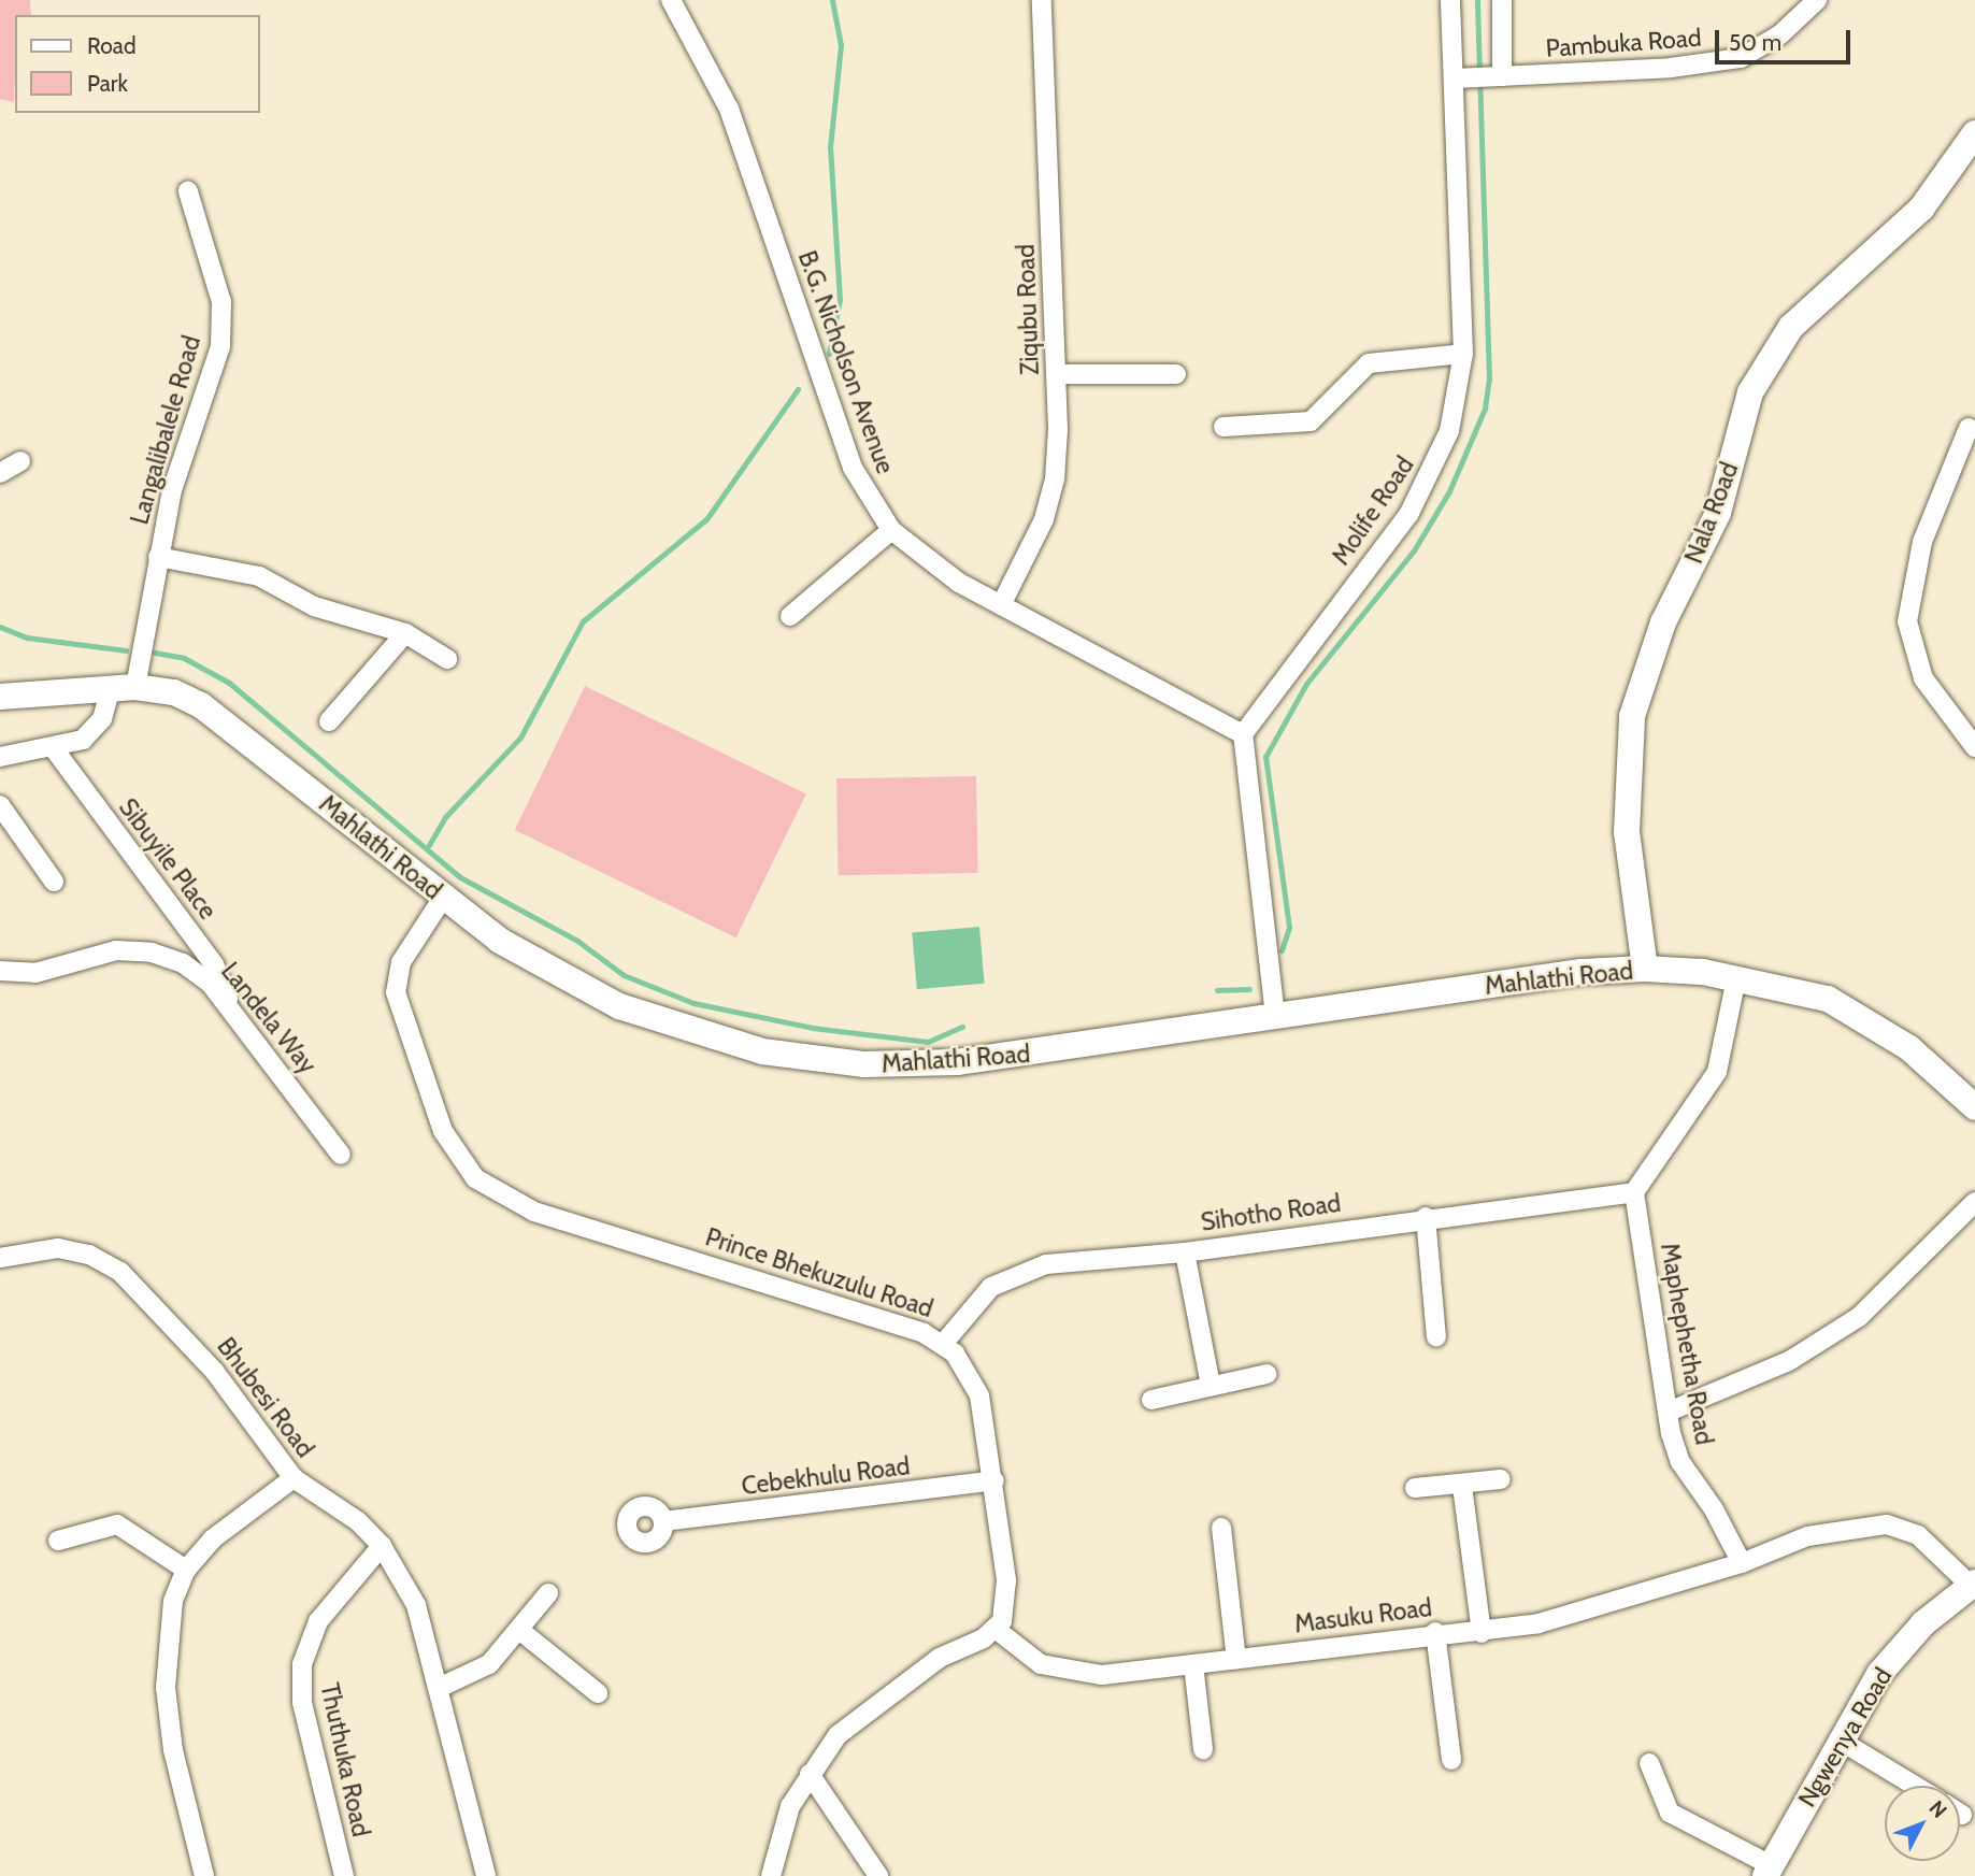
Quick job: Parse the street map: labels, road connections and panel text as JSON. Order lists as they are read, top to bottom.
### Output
{
  "streets": {
    "street": [
      "Pambuka Road",
      "Ziqubu Road",
      "B.G. Nicholson Avenue",
      "Langalibalele Road",
      "Molife Road",
      "Nala Road",
      "Mahlathi Road",
      "Sibuyile Place",
      "Landela Way",
      "Sihotho Road",
      "Prince Bhekuzulu Road",
      "Maphephetha Road",
      "Bhubesi Road",
      "Cebekhulu Road",
      "Masuku Road",
      "Ngwenya Road",
      "Thuthuka Road"
    ]
  },
  "crossings": [
    ["Pambuka Road", "Molife Road"],
    ["Ziqubu Road", "B.G. Nicholson Avenue"],
    ["B.G. Nicholson Avenue", "Molife Road"],
    ["Langalibalele Road", "Mahlathi Road"],
    ["Langalibalele Road", "Sibuyile Place"],
    ["Nala Road", "Mahlathi Road"],
    ["Mahlathi Road", "Prince Bhekuzulu Road"],
    ["Sibuyile Place", "Landela Way"],
    ["Sihotho Road", "Prince Bhekuzulu Road"],
    ["Sihotho Road", "Maphephetha Road"],
    ["Prince Bhekuzulu Road", "Cebekhulu Road"],
    ["Prince Bhekuzulu Road", "Masuku Road"],
    ["Maphephetha Road", "Masuku Road"],
    ["Bhubesi Road", "Thuthuka Road"]
  ],
  "legend": ["Road", "Park"],
  "scale_bar": "50 m",
  "north": "top right"
}
